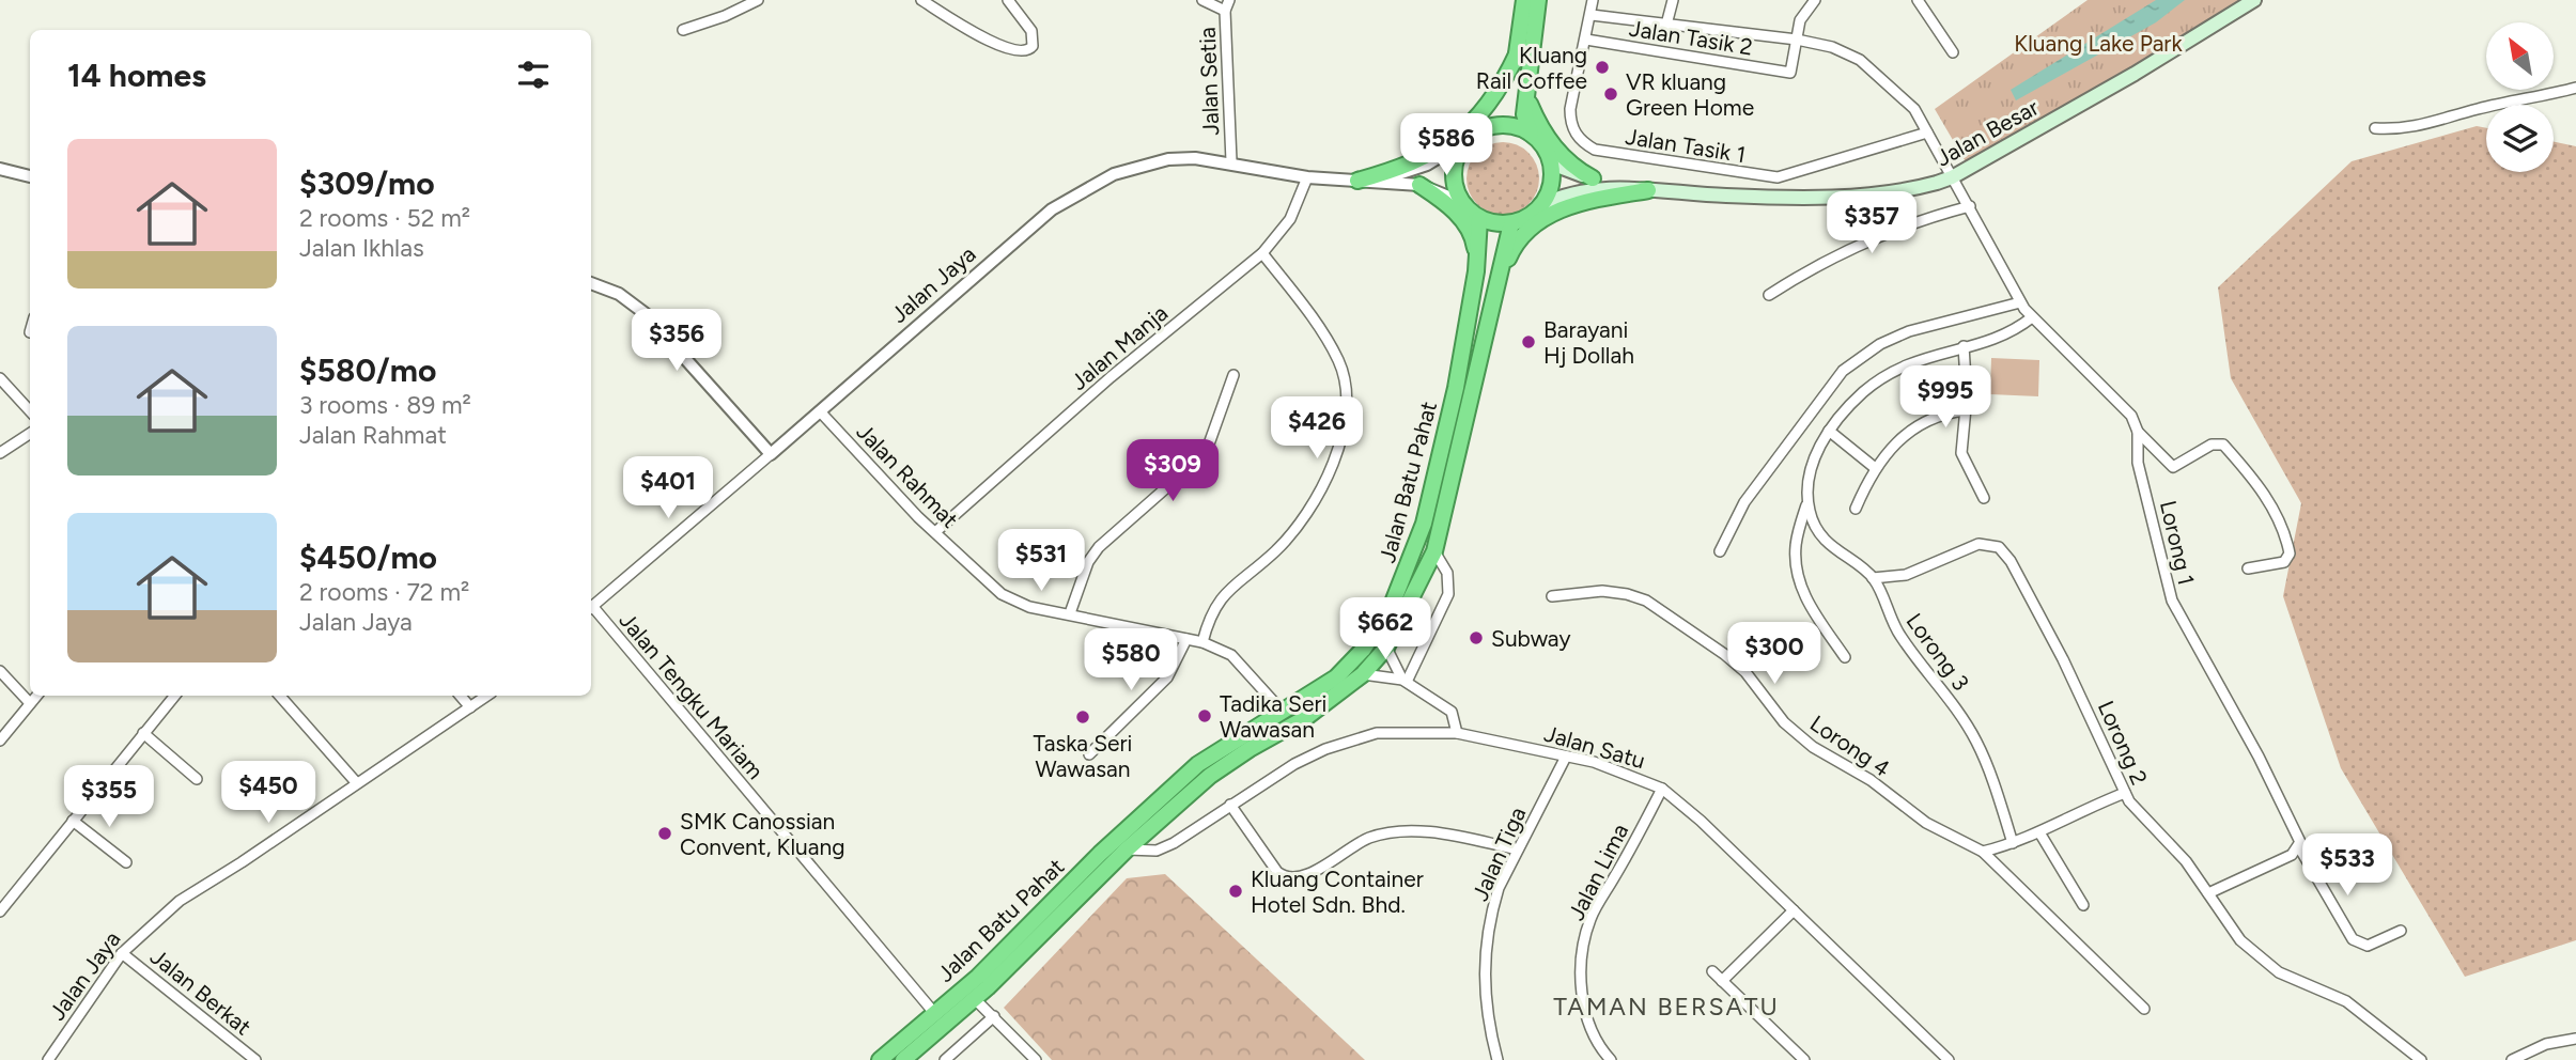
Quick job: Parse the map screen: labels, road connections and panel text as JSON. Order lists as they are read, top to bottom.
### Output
{
  "streets": {
    "highway": ["Jalan Batu Pahat"],
    "main road": ["Jalan Besar"],
    "street": [
      "Jalan Tasik 2",
      "Jalan Setia",
      "Jalan Tasik 1",
      "Jalan Jaya",
      "Jalan Manja",
      "Jalan Rahmat",
      "Lorong 1",
      "Lorong 3",
      "Jalan Tengku Mariam",
      "Lorong 2",
      "Lorong 4",
      "Jalan Satu",
      "Jalan Tiga",
      "Jalan Lima",
      "Jalan Berkat"
    ]
  },
  "crossings": [
    ["Jalan Tasik 2", "Jalan Tasik 1"],
    ["Jalan Tasik 2", "Lorong 1"],
    ["Jalan Setia", "Jalan Jaya"],
    ["Jalan Besar", "Jalan Jaya"],
    ["Jalan Besar", "Jalan Batu Pahat"],
    ["Jalan Besar", "Lorong 1"],
    ["Jalan Tasik 1", "Lorong 1"],
    ["Jalan Jaya", "Jalan Manja"],
    ["Jalan Jaya", "Jalan Rahmat"],
    ["Jalan Jaya", "Jalan Batu Pahat"],
    ["Jalan Jaya", "Jalan Berkat"],
    ["Jalan Manja", "Jalan Rahmat"],
    ["Jalan Rahmat", "Jalan Batu Pahat"],
    ["Jalan Batu Pahat", "Jalan Tengku Mariam"],
    ["Jalan Batu Pahat", "Jalan Satu"],
    ["Lorong 3", "Lorong 2"],
    ["Jalan Satu", "Jalan Tiga"],
    ["Jalan Satu", "Jalan Lima"]
  ],
  "districts": ["TAMAN BERSATU"],
  "parks": ["Kluang Lake Park"],
  "places": [
    "Kluang Rail Coffee",
    "VR kluang Green Home",
    "Barayani Hj Dollah",
    "Subway",
    "Tadika Seri Wawasan",
    "Taska Seri Wawasan",
    "SMK Canossian Convent, Kluang",
    "Kluang Container Hotel Sdn. Bhd."
  ],
  "north": "top left",
  "page": {
    "heading": "14 homes",
    "price": [
      "$586",
      "$357",
      "$356",
      "$995",
      "$426",
      "$309",
      "$401",
      "$531",
      "$662",
      "$300",
      "$580",
      "$450",
      "$355",
      "$533"
    ],
    "list": [
      {
        "name": "$309/mo",
        "note": "2 rooms · 52 m² · Jalan Ikhlas"
      },
      {
        "name": "$580/mo",
        "note": "3 rooms · 89 m² · Jalan Rahmat"
      },
      {
        "name": "$450/mo",
        "note": "2 rooms · 72 m² · Jalan Jaya"
      }
    ]
  }
}
